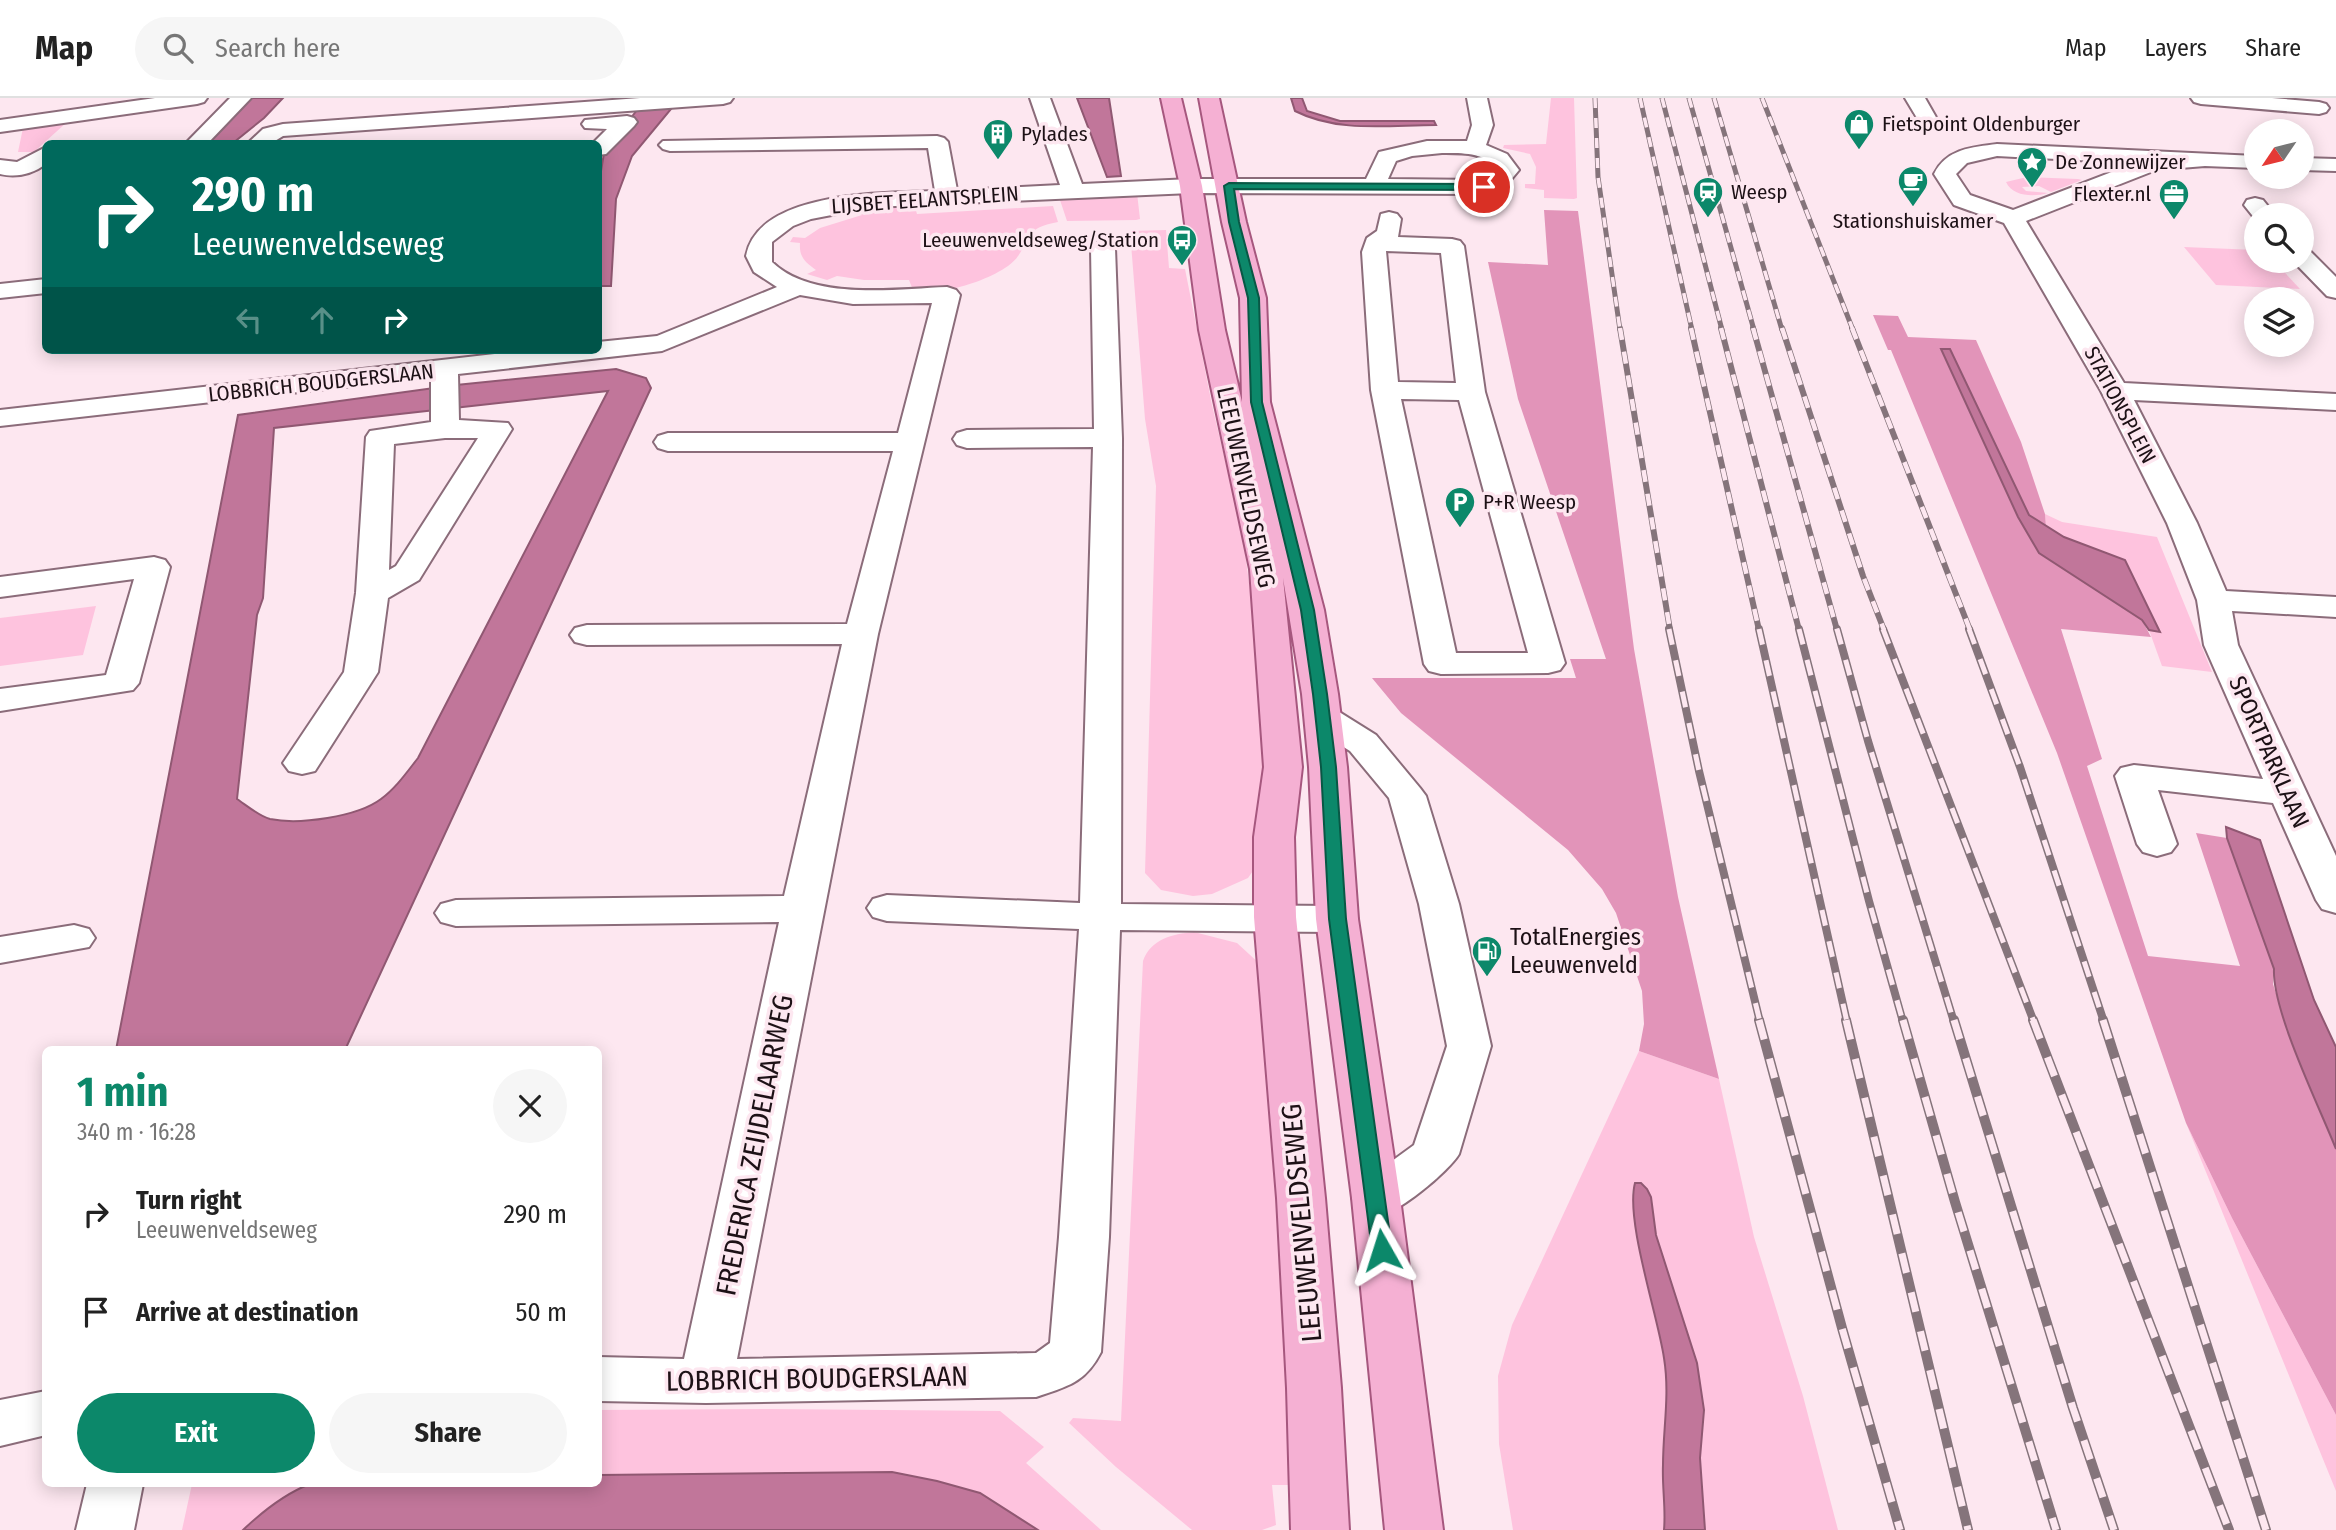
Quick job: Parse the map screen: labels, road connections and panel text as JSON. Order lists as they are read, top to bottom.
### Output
{
  "streets": {
    "main road": ["LEEUWENVELDSEWEG"],
    "street": [
      "LIJSBET EELANTSPLEIN",
      "LOBBRICH BOUDGERSLAAN",
      "STATIONSPLEIN",
      "SPORTPARKLAAN",
      "FREDERICA ZEIJDELAARWEG"
    ]
  },
  "crossings": [
    ["LIJSBET EELANTSPLEIN", "LOBBRICH BOUDGERSLAAN"],
    ["LIJSBET EELANTSPLEIN", "LEEUWENVELDSEWEG"],
    ["LIJSBET EELANTSPLEIN", "FREDERICA ZEIJDELAARWEG"],
    ["LOBBRICH BOUDGERSLAAN", "FREDERICA ZEIJDELAARWEG"],
    ["STATIONSPLEIN", "SPORTPARKLAAN"]
  ],
  "places": {
    "shop": ["Fietspoint Oldenburger"],
    "building": ["Pylades"],
    "place": ["De Zonnewijzer"],
    "cafe": ["Stationshuiskamer"],
    "station": ["Weesp"],
    "office": ["Flexter.nl"],
    "bus stop": ["Leeuwenveldseweg/Station"],
    "parking": ["P+R Weesp"],
    "fuel station": ["TotalEnergies Leeuwenveld"]
  },
  "north": "bottom left",
  "page": {
    "header": "Map",
    "search": "Search here",
    "nav": ["Map", "Layers", "Share"],
    "turn": ["290 m", "Leeuwenveldseweg"],
    "heading": ["1 min", "340 m · 16:28"],
    "list": [
      {
        "name": "Turn right",
        "note": "Leeuwenveldseweg",
        "value": "290 m"
      },
      {
        "name": "Arrive at destination",
        "value": "50 m"
      }
    ],
    "buttons": ["Exit", "Share"]
  }
}
